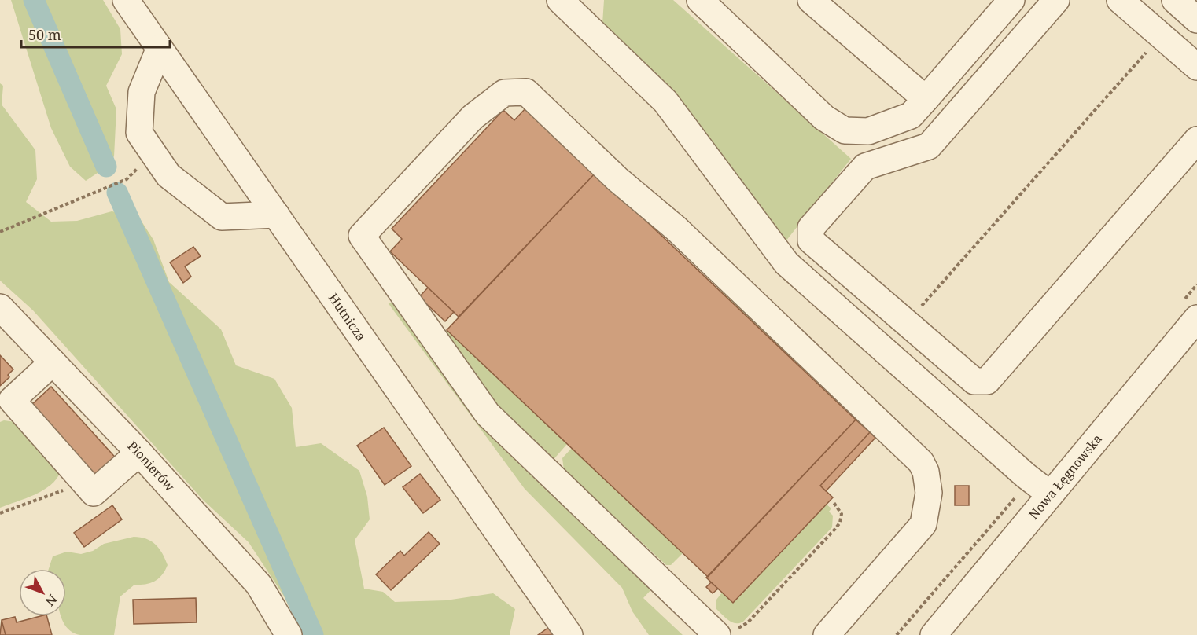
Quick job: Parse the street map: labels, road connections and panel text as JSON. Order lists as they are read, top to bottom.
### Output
{
  "streets": {
    "street": ["Hutnicza", "Pionierów", "Nowa Łęgnowska"]
  },
  "scale_bar": "50 m",
  "north": "bottom right"
}
